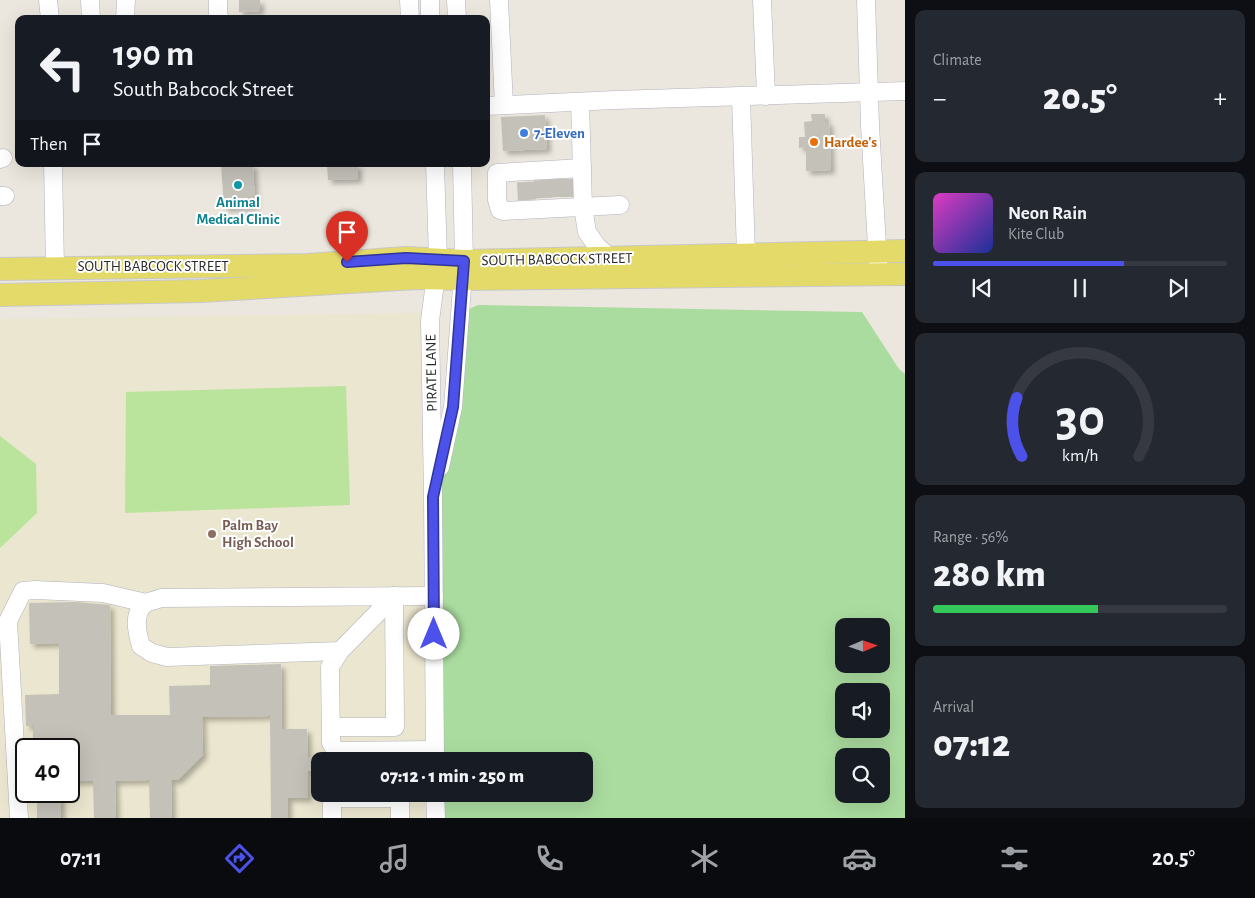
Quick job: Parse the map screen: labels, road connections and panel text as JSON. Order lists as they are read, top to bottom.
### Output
{
  "streets": {
    "main road": ["SOUTH BABCOCK STREET"],
    "street": ["PIRATE LANE"]
  },
  "crossings": [
    ["SOUTH BABCOCK STREET", "PIRATE LANE"]
  ],
  "places": [
    "7-Eleven",
    "Hardee's",
    "Animal Medical Clinic",
    "Palm Bay High School"
  ],
  "north": "right",
  "page": {
    "tile": [
      "Climate",
      ["Range · 56%", "280 km"],
      ["Arrival", "07:12"]
    ],
    "turn": ["190 m", "South Babcock Street"],
    "heat": ["−", "20.5°", "+"],
    "then": "Then",
    "song": ["Neon Rain", "Kite Club"],
    "limit": "40",
    "trip": "07:12 · 1 min · 250 m",
    "tabs": ["07:11", "20.5°"],
    "gauge": ["30", "km/h"]
  }
}
